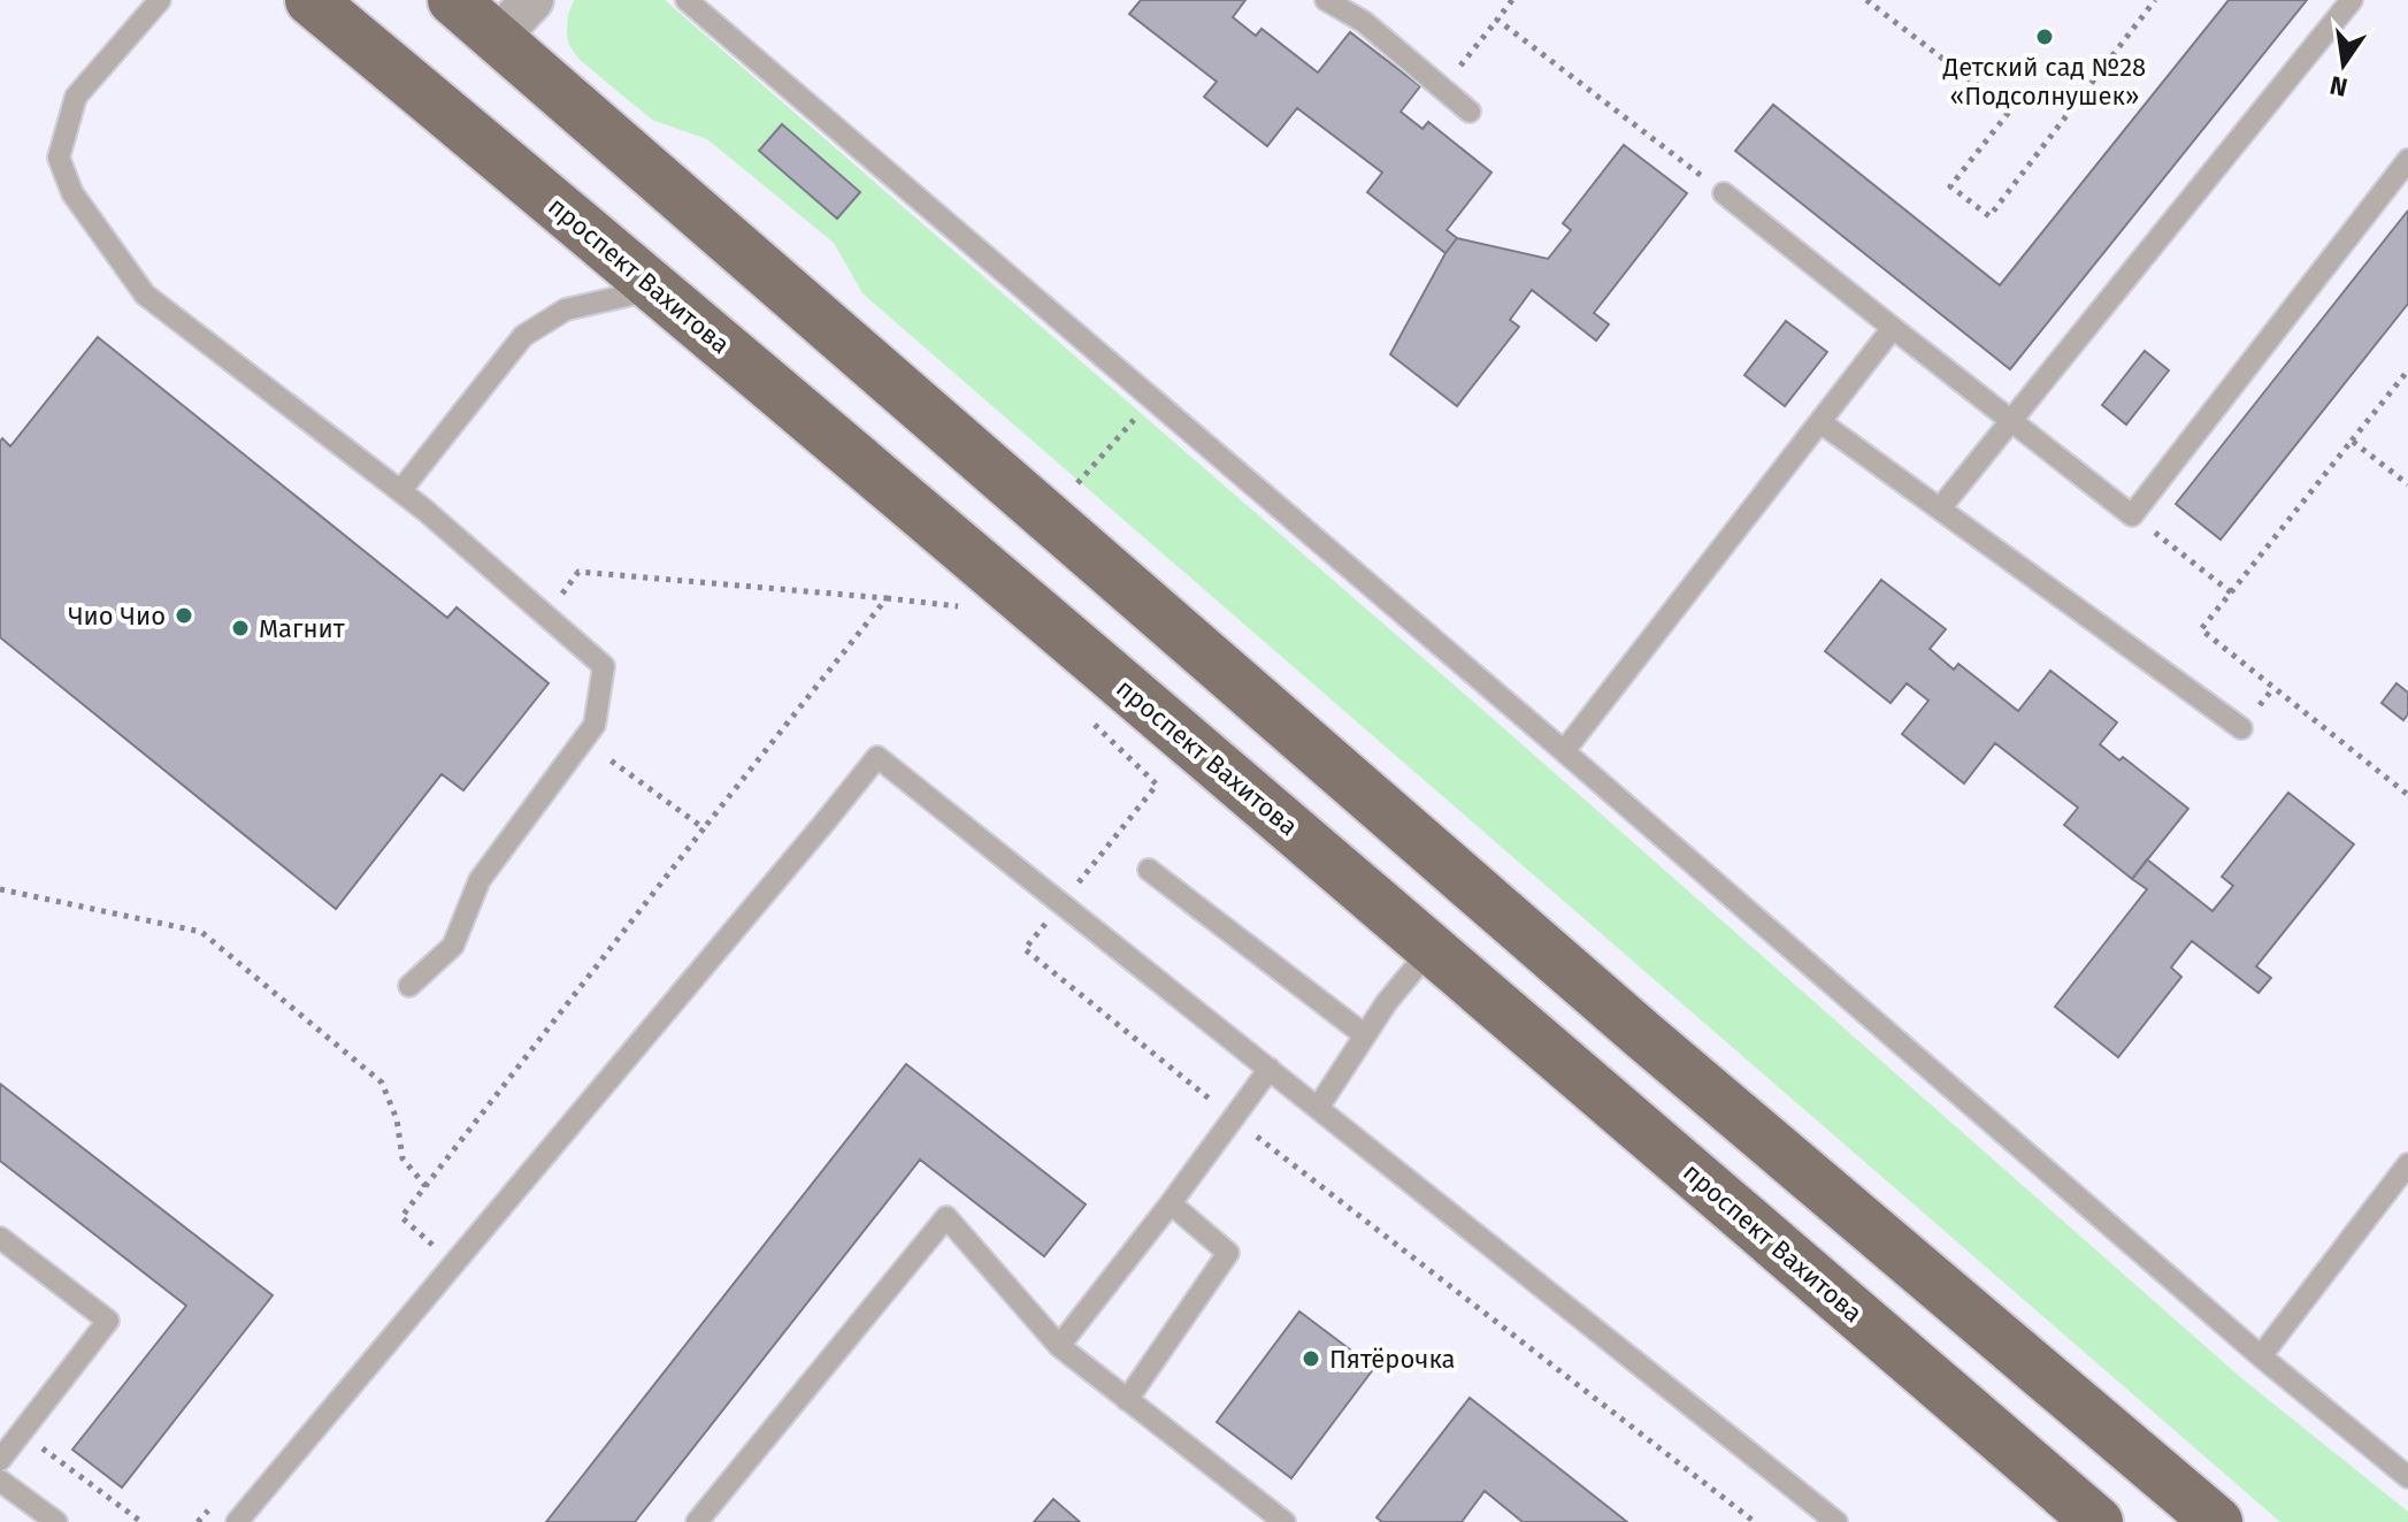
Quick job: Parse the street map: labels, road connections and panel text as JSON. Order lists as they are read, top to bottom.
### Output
{
  "streets": {
    "main road": ["проспект Вахитова"]
  },
  "places": [
    "Детский сад №28 «Подсолнушек»",
    "Чио Чио",
    "Магнит",
    "Пятёрочка"
  ],
  "north": "bottom"
}
